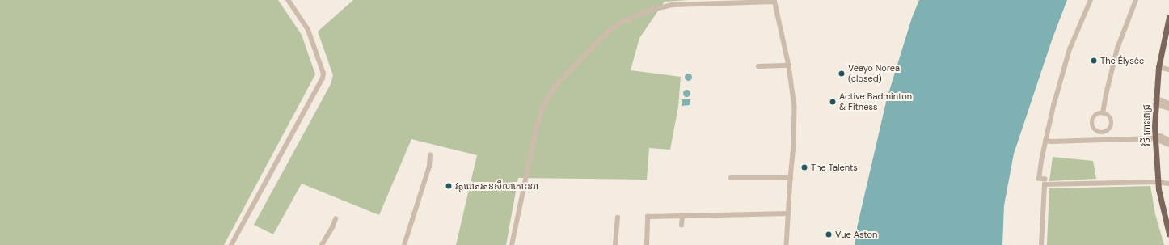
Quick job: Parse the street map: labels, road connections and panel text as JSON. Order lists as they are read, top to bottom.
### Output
{
  "streets": {
    "main road": ["វិថី កោះពេជ្រ"]
  },
  "places": [
    "The Élysée",
    "Veayo Norea (closed)",
    "Active Badminton & Fitness",
    "The Talents",
    "វត្តជោតរតនសីលាកោះនរា",
    "Vue Aston"
  ]
}
